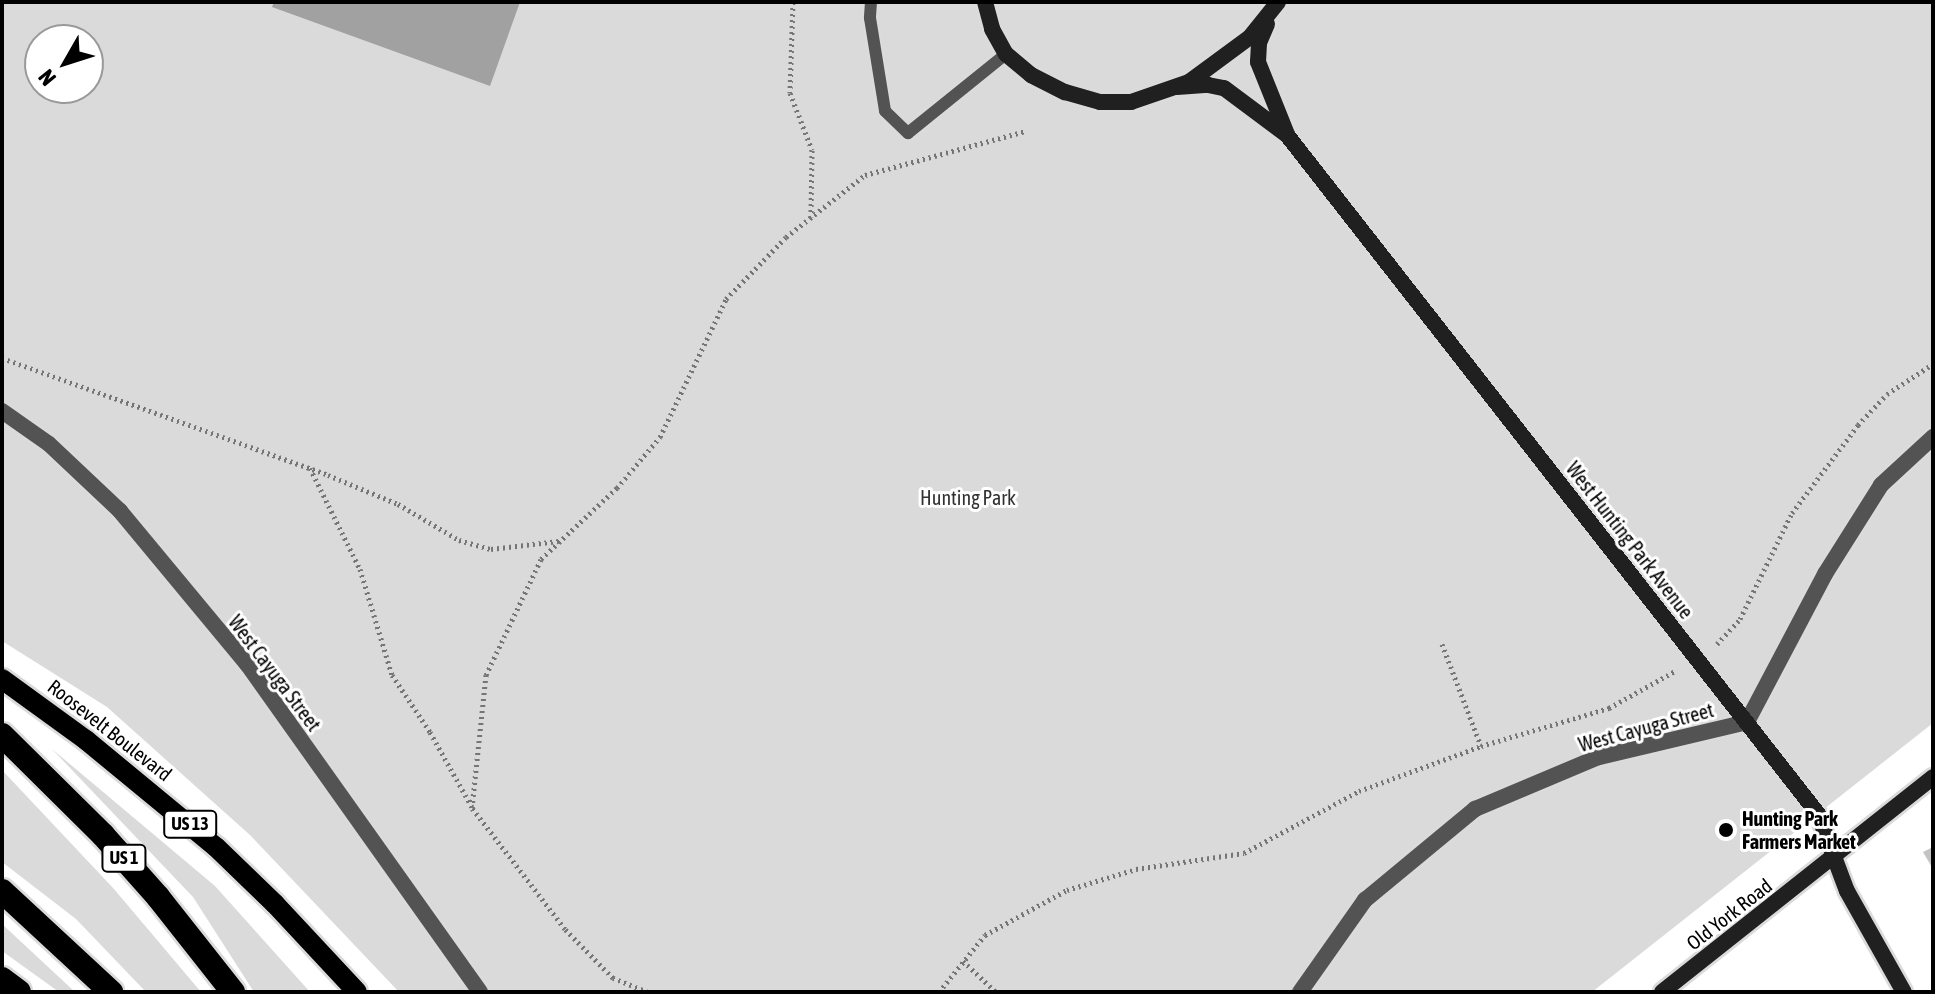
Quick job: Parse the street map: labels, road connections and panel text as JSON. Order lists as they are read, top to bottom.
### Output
{
  "streets": {
    "highway": ["US 1"],
    "main road": [
      "West Hunting Park Avenue",
      "Roosevelt Boulevard",
      "US 13",
      "Old York Road"
    ],
    "street": ["West Cayuga Street"]
  },
  "crossings": [
    ["West Hunting Park Avenue", "West Cayuga Street"],
    ["West Hunting Park Avenue", "Old York Road"]
  ],
  "parks": ["Hunting Park"],
  "places": ["Hunting Park Farmers Market"],
  "north": "bottom left"
}
